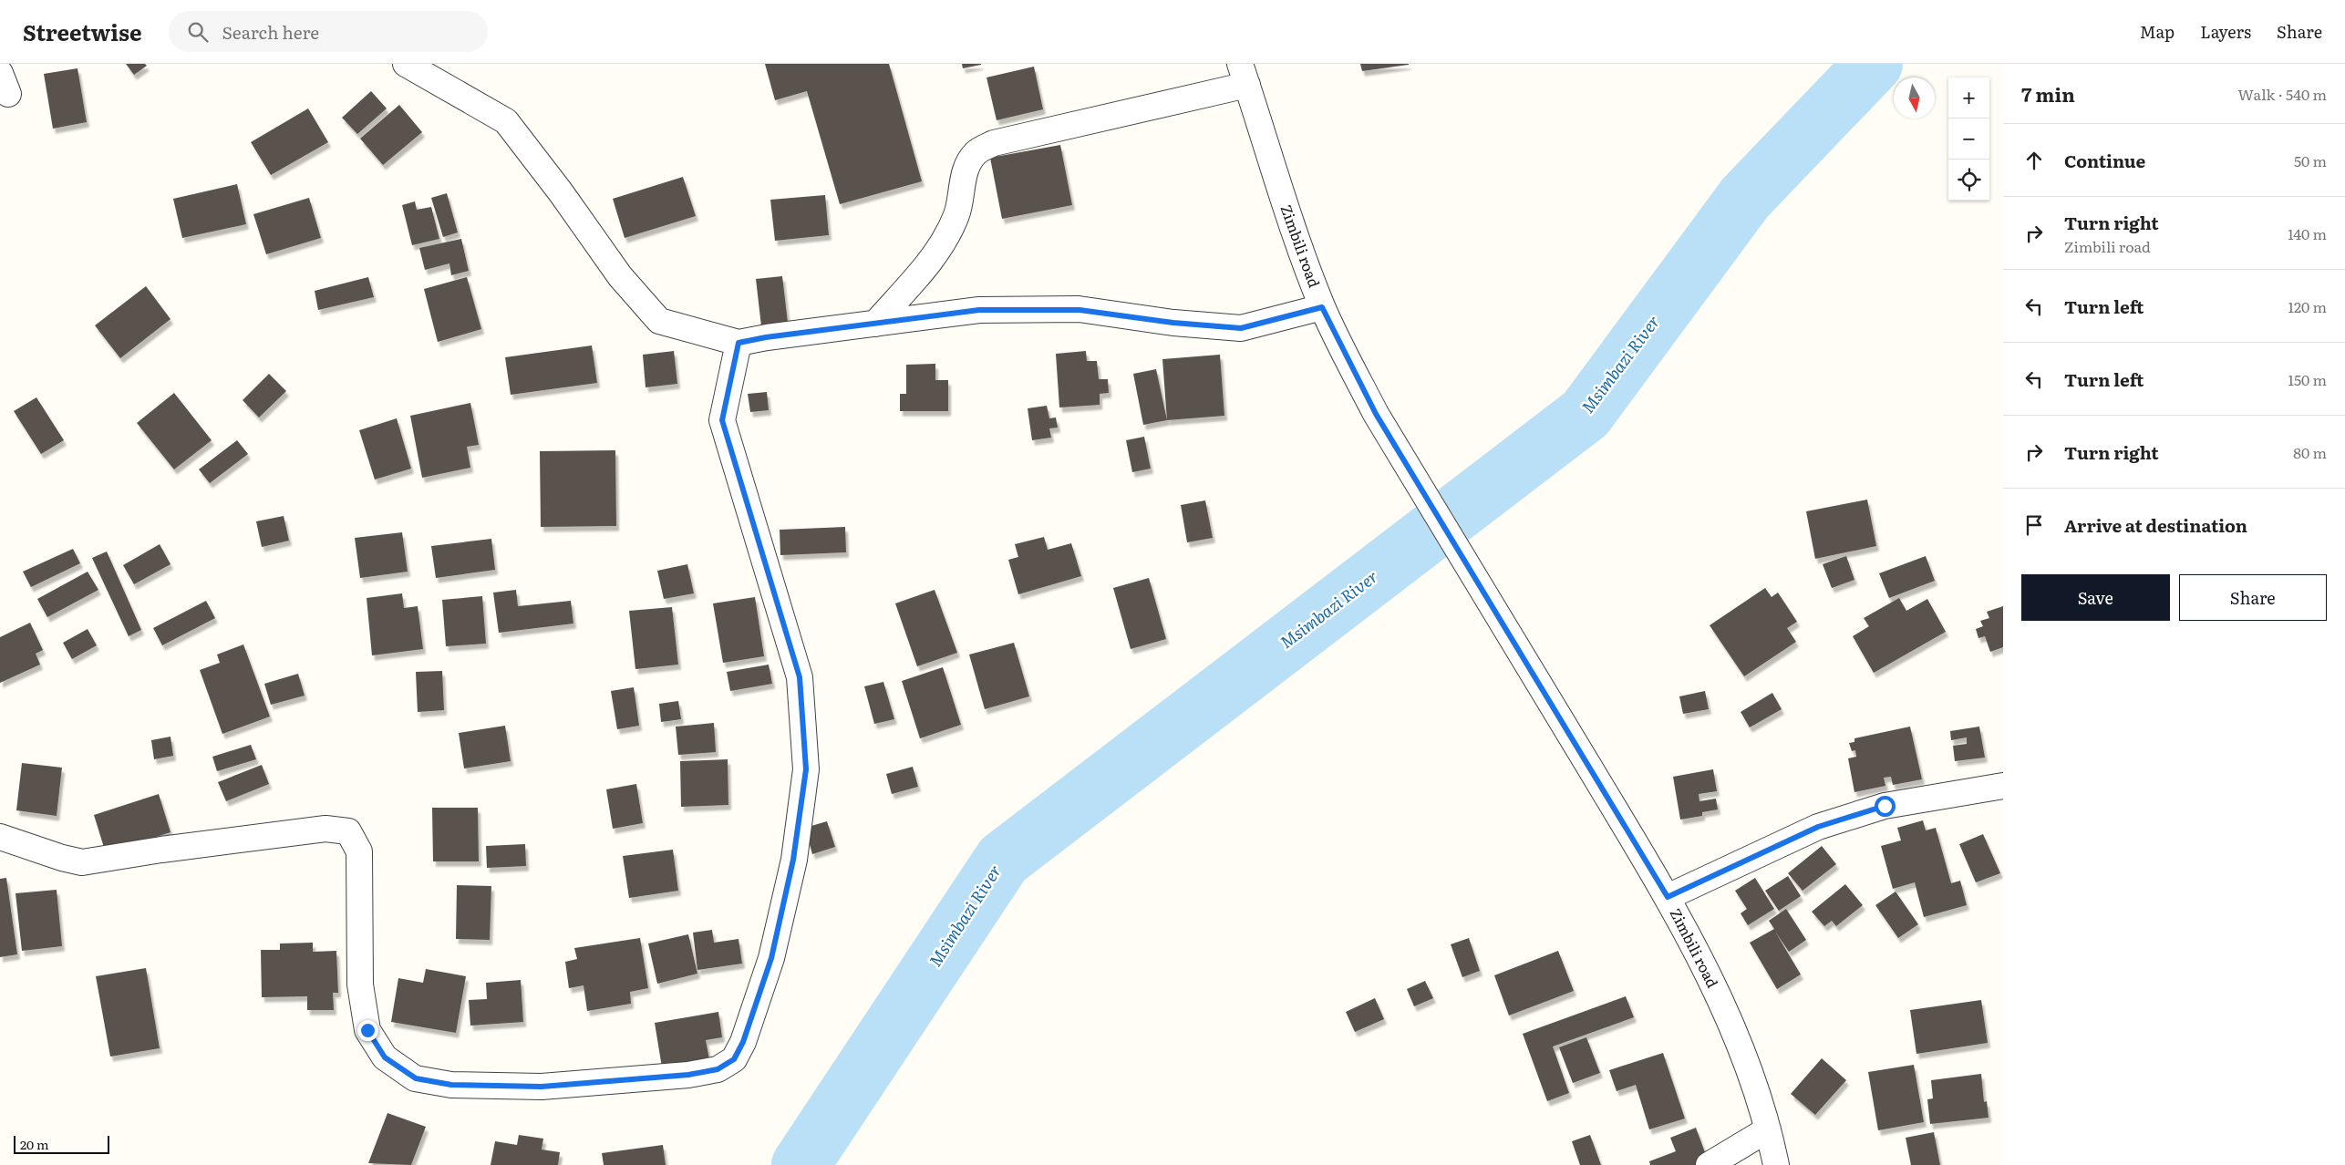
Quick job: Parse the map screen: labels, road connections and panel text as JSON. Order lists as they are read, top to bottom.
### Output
{
  "streets": {
    "street": ["Zimbili road"]
  },
  "water": ["Msimbazi River"],
  "scale_bar": "20 m",
  "north": "bottom",
  "page": {
    "header": "Streetwise",
    "search": "Search here",
    "nav": ["Map", "Layers", "Share"],
    "heading": ["7 min", "Walk · 540 m"],
    "map_buttons": ["+", "−"],
    "list": [
      ["Continue", "50 m"],
      ["Turn right", "Zimbili road", "140 m"],
      ["Turn left", "120 m"],
      ["Turn left", "150 m"],
      ["Turn right", "80 m"],
      "Arrive at destination"
    ],
    "buttons": ["Save", "Share"],
    "scale": "20 m"
  }
}
